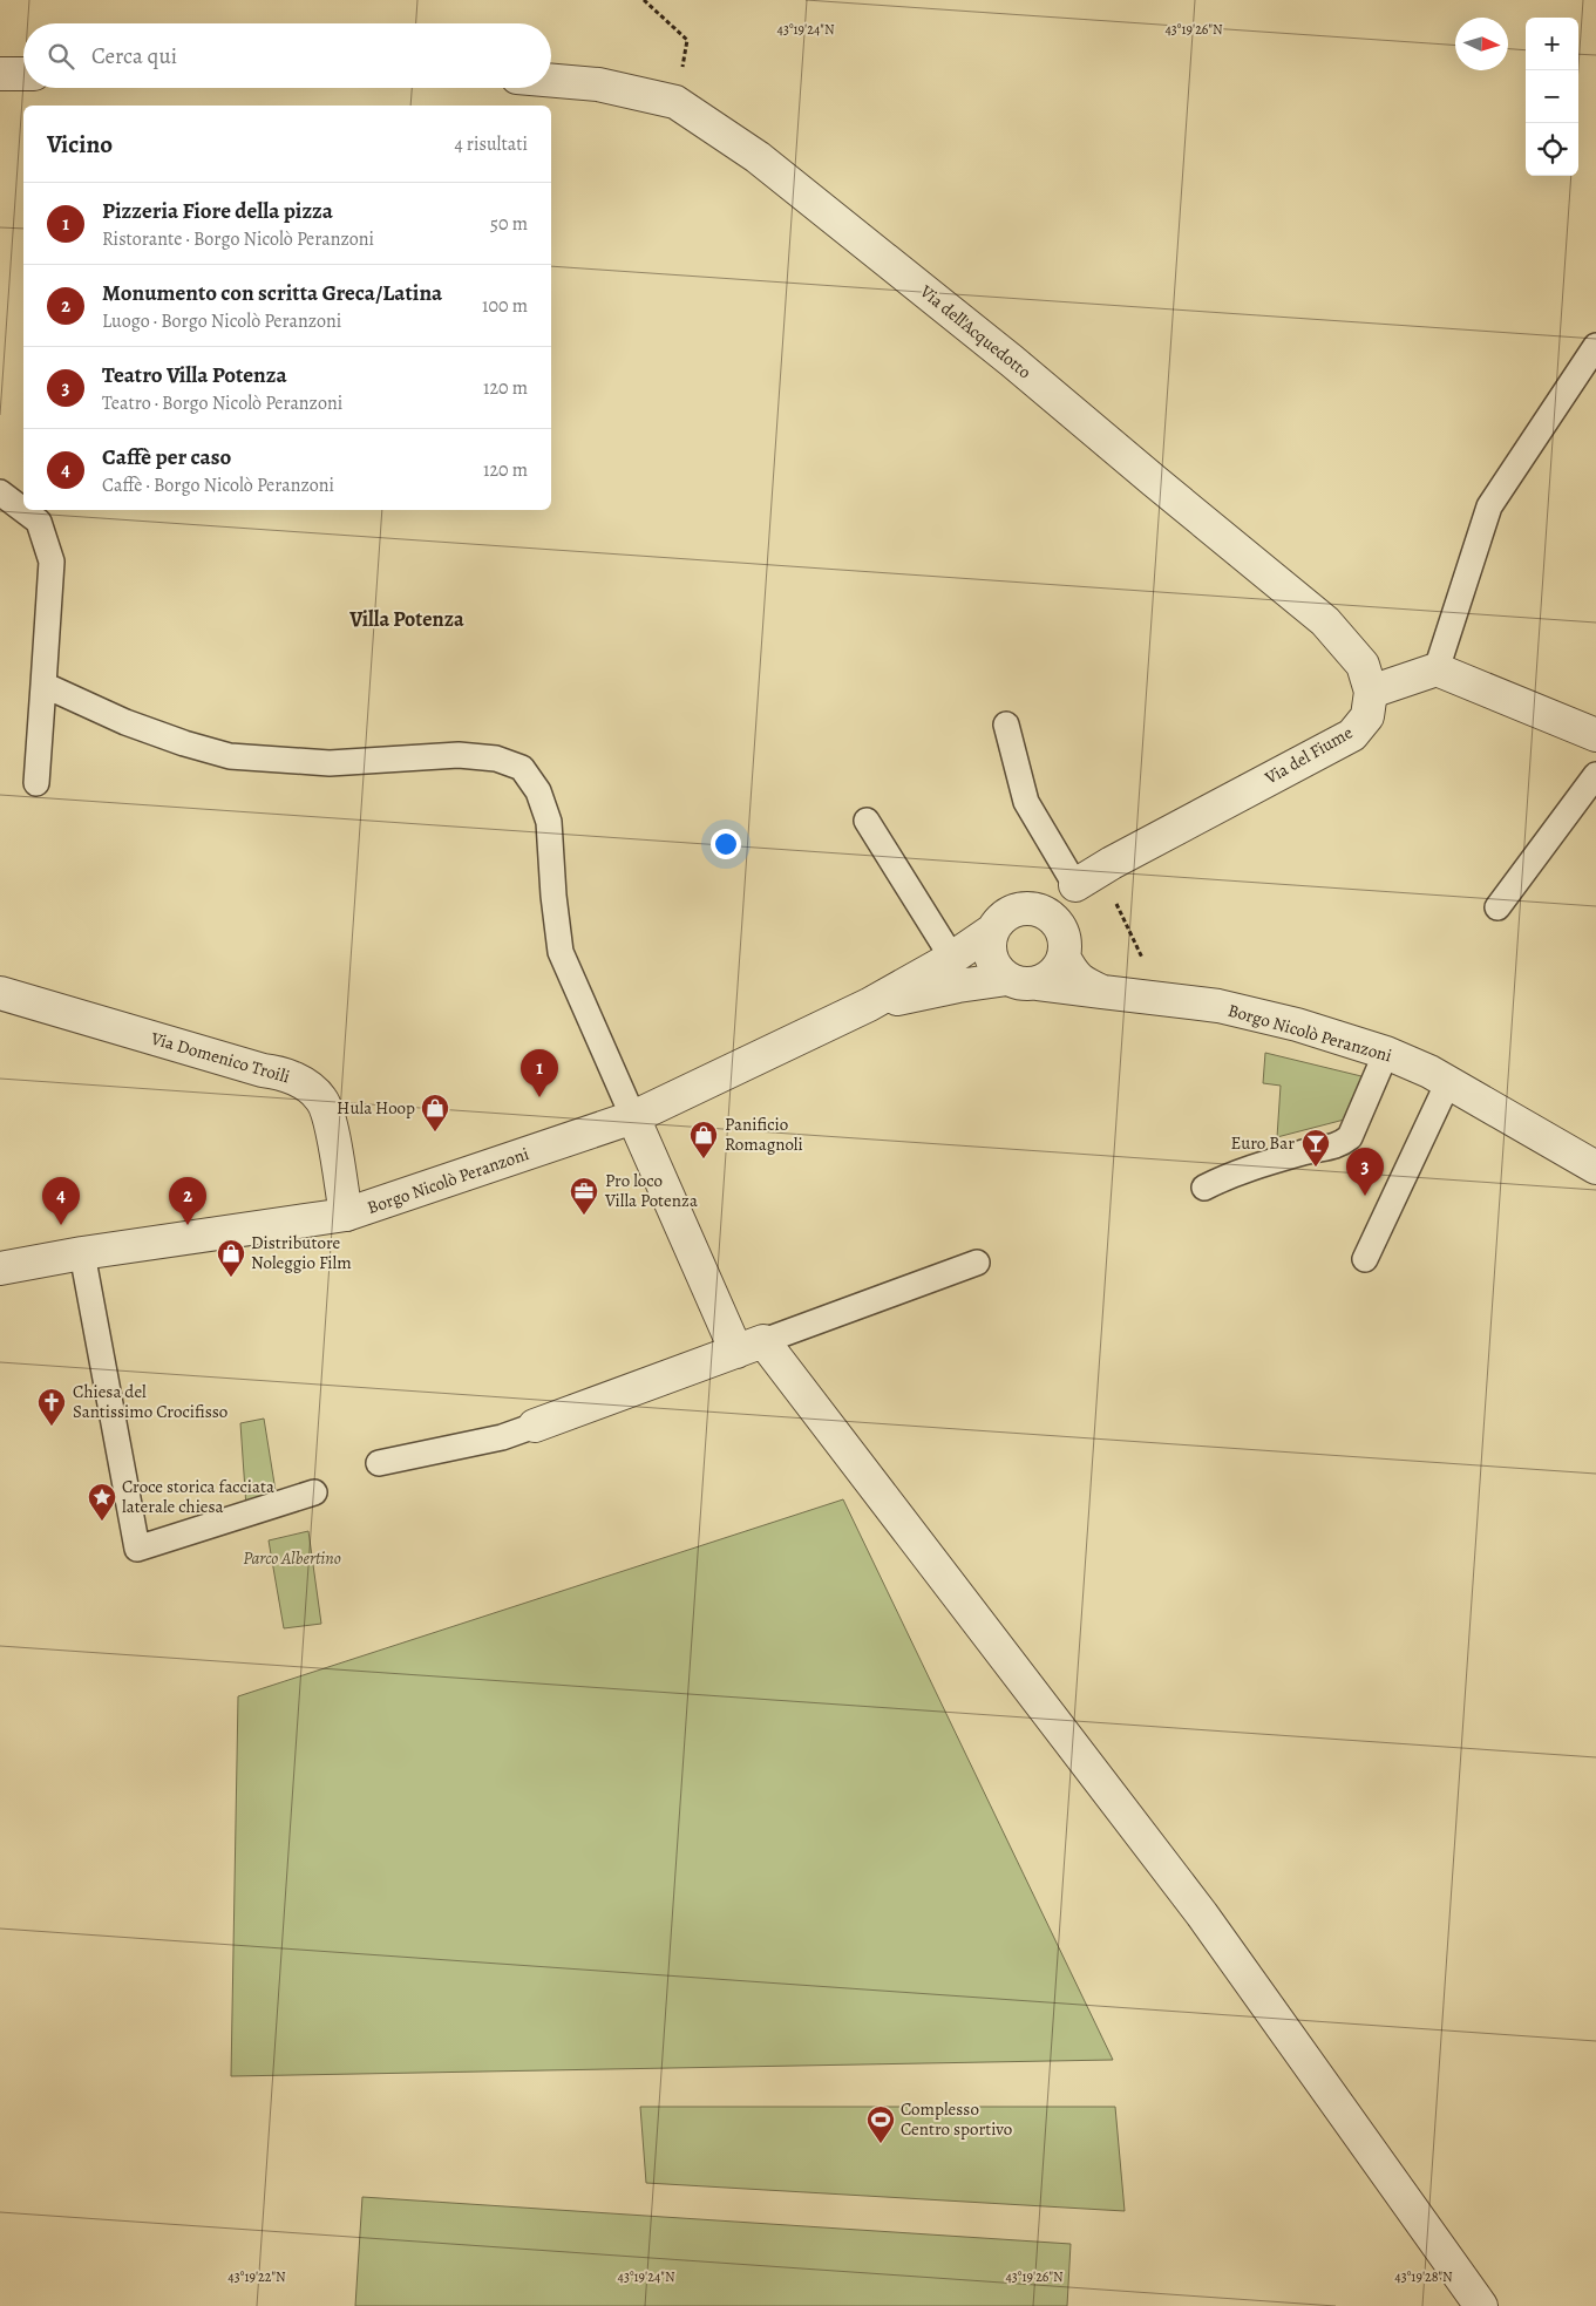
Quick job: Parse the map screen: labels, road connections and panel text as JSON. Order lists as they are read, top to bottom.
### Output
{
  "streets": {
    "street": [
      "Via dell'Acquedotto",
      "Via del Fiume",
      "Borgo Nicolò Peranzoni",
      "Via Domenico Troili"
    ]
  },
  "crossings": [
    ["Via dell'Acquedotto", "Via del Fiume"],
    ["Via del Fiume", "Borgo Nicolò Peranzoni"],
    ["Borgo Nicolò Peranzoni", "Via Domenico Troili"]
  ],
  "districts": ["Villa Potenza"],
  "parks": ["Parco Albertino"],
  "places": {
    "shop": ["Hula Hoop", "Panificio Romagnoli", "Distributore Noleggio Film"],
    "bar": ["Euro Bar"],
    "office": ["Pro loco Villa Potenza"],
    "church": ["Chiesa del Santissimo Crocifisso"],
    "place": ["Croce storica facciata laterale chiesa"],
    "sports": ["Complesso Centro sportivo"]
  },
  "north": "right",
  "page": {
    "map_buttons": ["+", "−"],
    "search": "Cerca qui",
    "heading": ["Vicino", "4 risultati"],
    "list": [
      {
        "mark": "1",
        "name": "Pizzeria Fiore della pizza",
        "note": "Ristorante · Borgo Nicolò Peranzoni",
        "value": "50 m"
      },
      {
        "mark": "2",
        "name": "Monumento con scritta Greca/Latina",
        "note": "Luogo · Borgo Nicolò Peranzoni",
        "value": "100 m"
      },
      {
        "mark": "3",
        "name": "Teatro Villa Potenza",
        "note": "Teatro · Borgo Nicolò Peranzoni",
        "value": "120 m"
      },
      {
        "mark": "4",
        "name": "Caffè per caso",
        "note": "Caffè · Borgo Nicolò Peranzoni",
        "value": "120 m"
      }
    ],
    "pins": [
      "1",
      "3",
      "2",
      "4"
    ]
  },
  "coordinates": [
    "43°19'24\"N",
    "43°19'26\"N",
    "43°19'22\"N",
    "43°19'28\"N"
  ]
}
